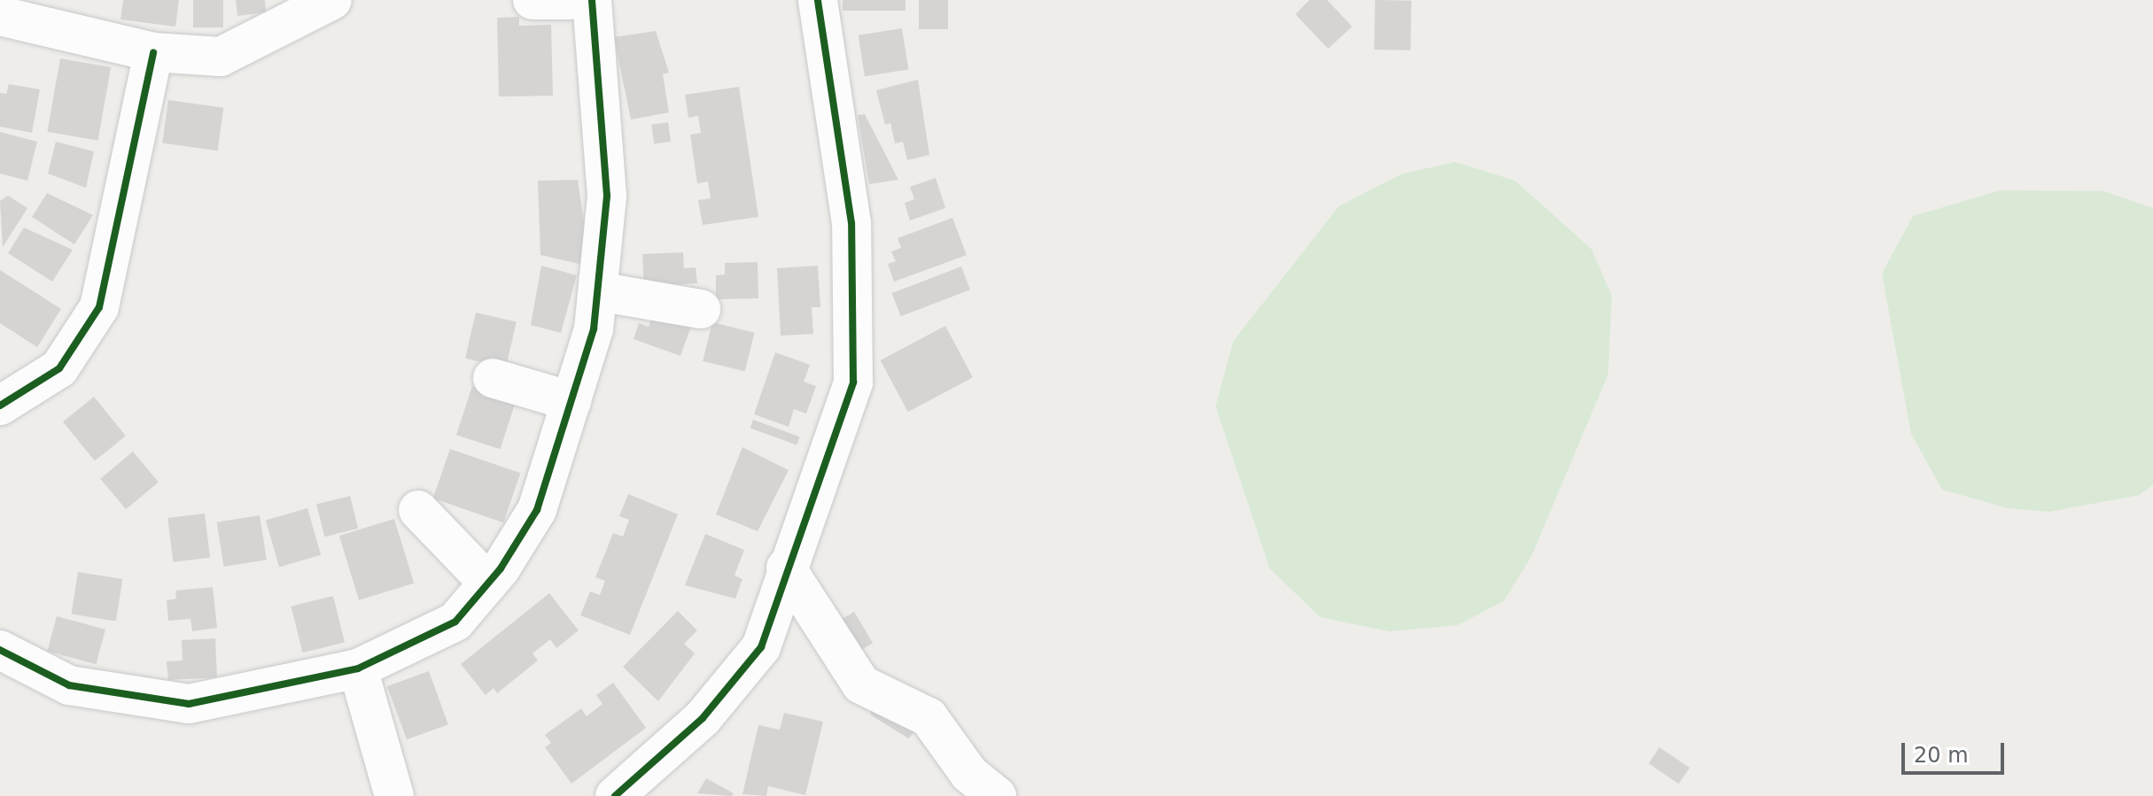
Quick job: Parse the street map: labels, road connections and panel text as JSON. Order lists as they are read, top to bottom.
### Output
{
  "scale_bar": "20 m"
}
